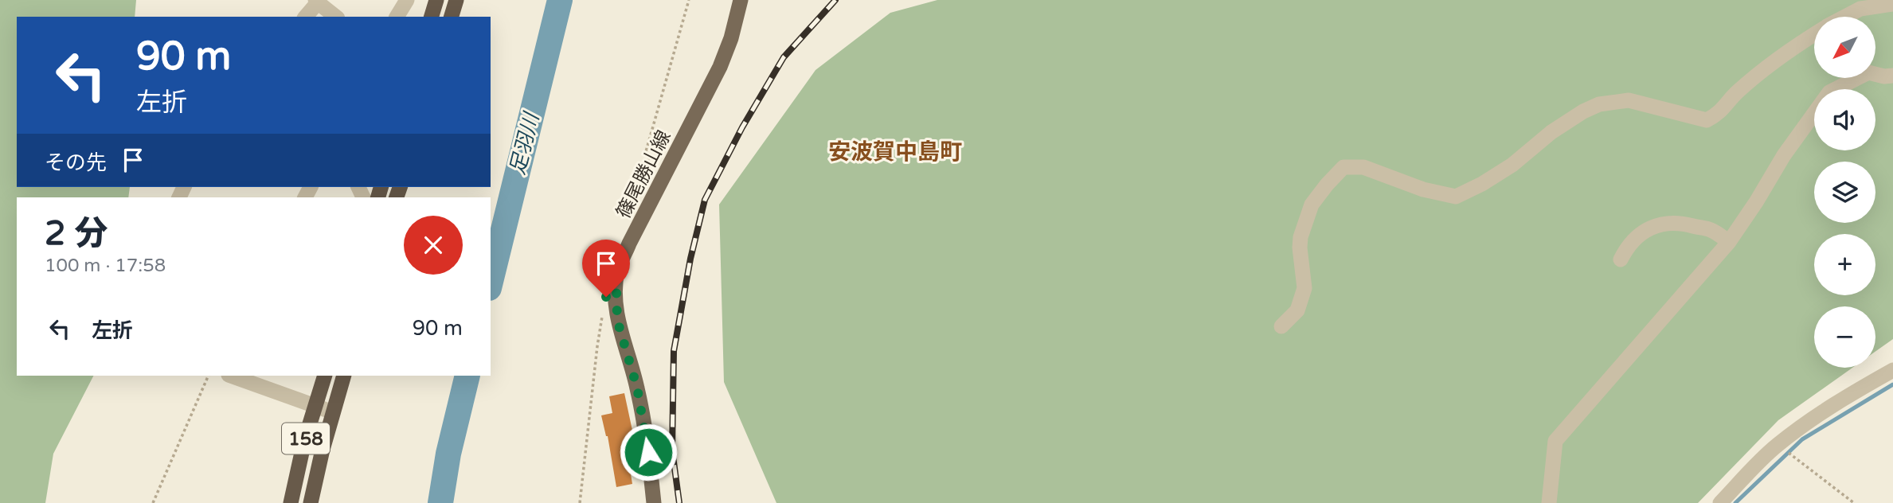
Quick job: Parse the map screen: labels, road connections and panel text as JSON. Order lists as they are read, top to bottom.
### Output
{
  "streets": {
    "highway": ["158"],
    "main road": ["篠尾勝山線"]
  },
  "districts": ["安波賀中島町"],
  "water": ["足羽川"],
  "north": "bottom left",
  "page": {
    "map_buttons": ["+", "−"],
    "turn": ["90 m", "左折"],
    "then": "その先",
    "heading": ["2 分", "100 m · 17:58"],
    "list": [
      {
        "name": "左折",
        "value": "90 m"
      }
    ]
  }
}
